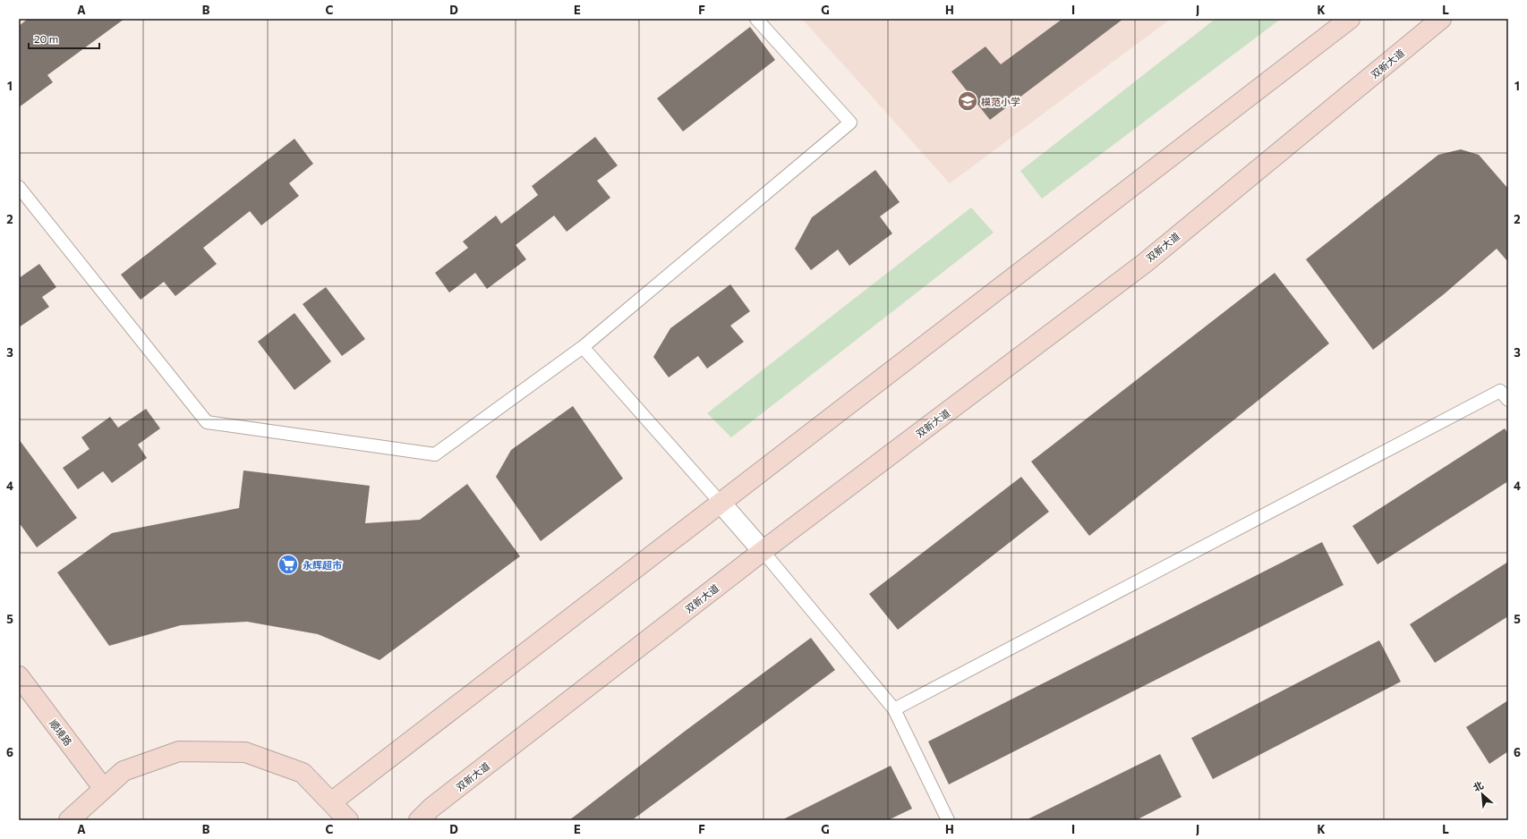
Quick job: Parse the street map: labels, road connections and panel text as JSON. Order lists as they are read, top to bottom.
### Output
{
  "streets": {
    "main road": ["双新大道", "顺境路"]
  },
  "places": {
    "school or university": ["模范小学"],
    "supermarket": ["永辉超市"]
  },
  "scale_bar": "20 m",
  "north": "top left",
  "grid": {
    "columns": [
      "A",
      "B",
      "C",
      "D",
      "E",
      "F",
      "G",
      "H",
      "I",
      "J",
      "K",
      "L"
    ],
    "rows": [
      "1",
      "2",
      "3",
      "4",
      "5",
      "6"
    ]
  }
}
